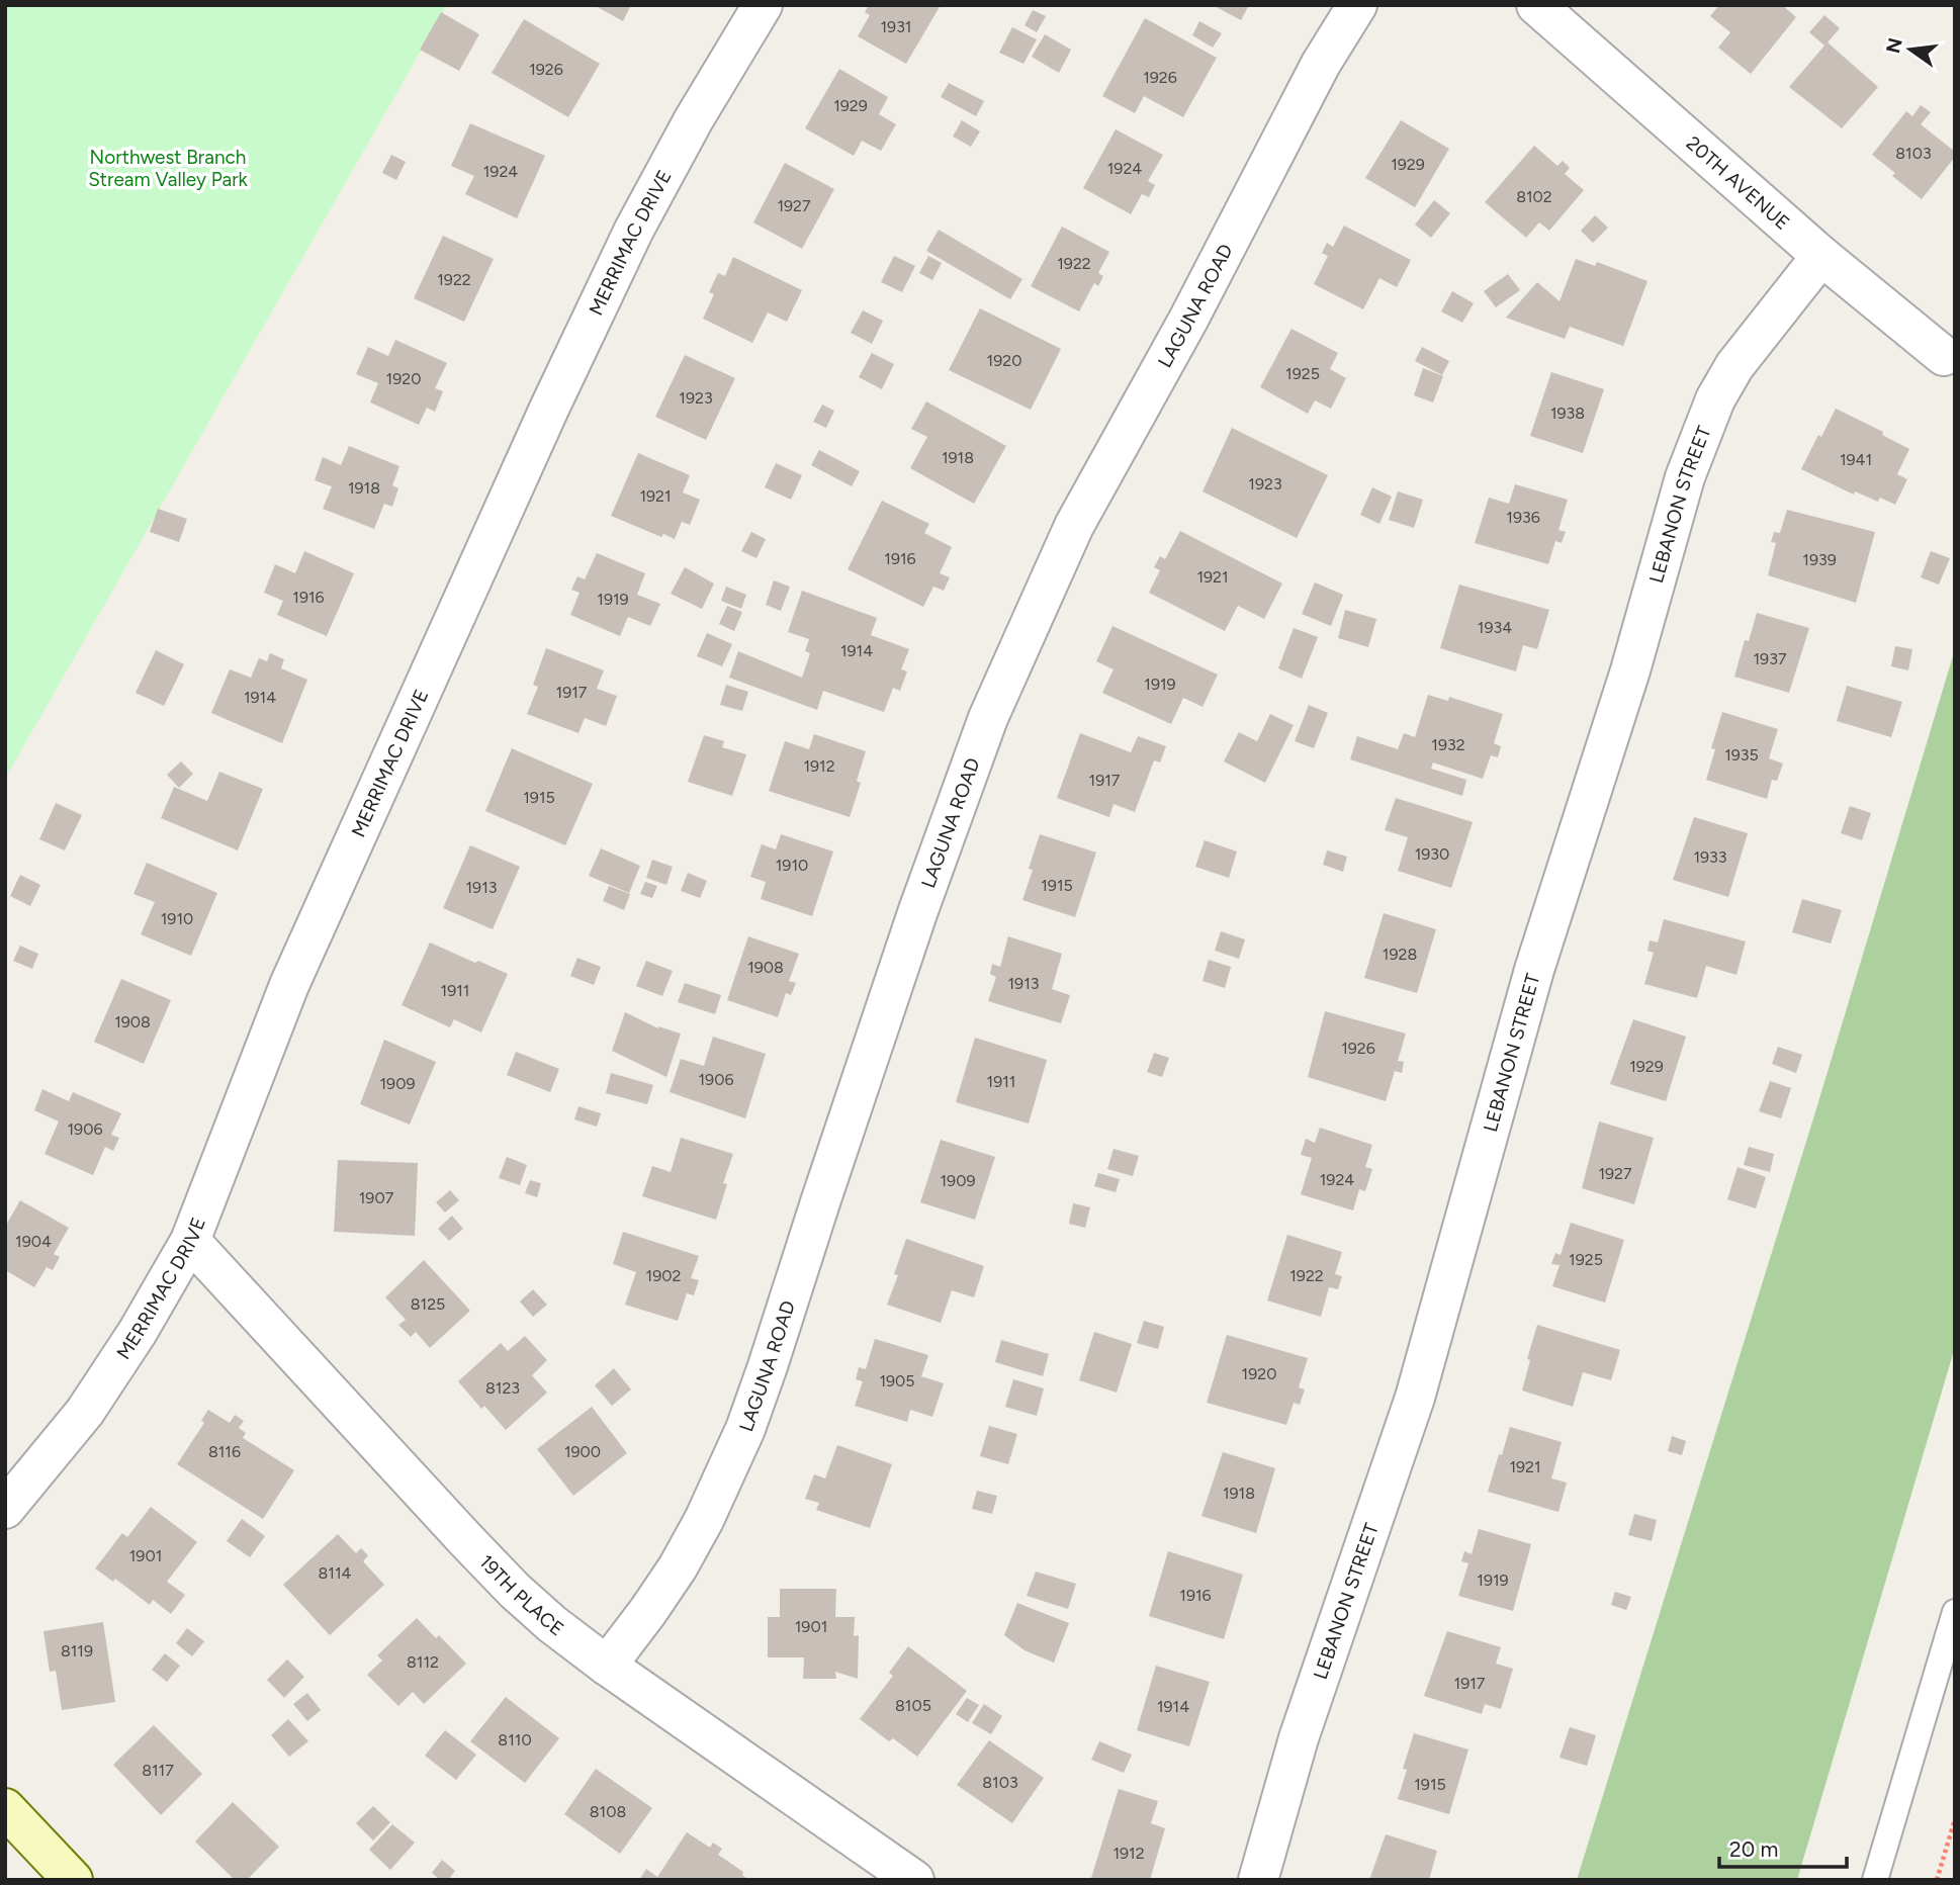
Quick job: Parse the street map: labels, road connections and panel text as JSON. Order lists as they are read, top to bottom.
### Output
{
  "streets": {
    "street": [
      "20TH AVENUE",
      "MERRIMAC DRIVE",
      "LAGUNA ROAD",
      "LEBANON STREET",
      "19TH PLACE"
    ]
  },
  "crossings": [
    ["20TH AVENUE", "LEBANON STREET"],
    ["MERRIMAC DRIVE", "19TH PLACE"],
    ["LAGUNA ROAD", "19TH PLACE"]
  ],
  "parks": ["Northwest Branch Stream Valley Park"],
  "house_numbers": [
    "1931",
    "1926",
    "1926",
    "1929",
    "8103",
    "1929",
    "1924",
    "1924",
    "8102",
    "1927",
    "1922",
    "1922",
    "1920",
    "1925",
    "1920",
    "1923",
    "1938",
    "1918",
    "1941",
    "1923",
    "1918",
    "1921",
    "1936",
    "1916",
    "1939",
    "1921",
    "1916",
    "1919",
    "1934",
    "1914",
    "1937",
    "1919",
    "1917",
    "1914",
    "1932",
    "1935",
    "1912",
    "1917",
    "1915",
    "1930",
    "1933",
    "1910",
    "1915",
    "1913",
    "1910",
    "1928",
    "1908",
    "1913",
    "1911",
    "1908",
    "1926",
    "1929",
    "1906",
    "1911",
    "1909",
    "1906",
    "1927",
    "1924",
    "1909",
    "1907",
    "1904",
    "1925",
    "1902",
    "1922",
    "8125",
    "1920",
    "1905",
    "8123",
    "8116",
    "1900",
    "1921",
    "1918",
    "1901",
    "8114",
    "1919",
    "1916",
    "1901",
    "8119",
    "8112",
    "1917",
    "8105",
    "1914",
    "8110",
    "8117",
    "8103",
    "1915",
    "8108",
    "1912"
  ],
  "scale_bar": "20 m",
  "north": "left"
}
